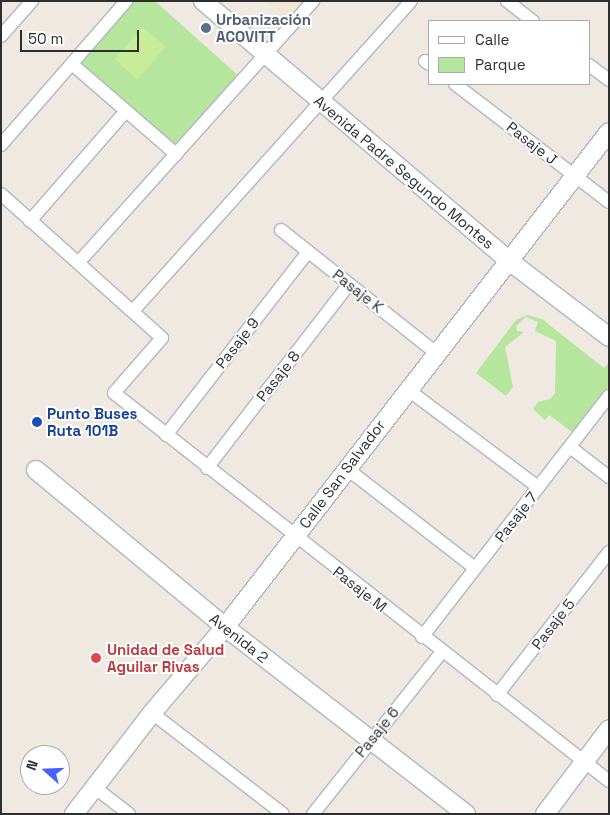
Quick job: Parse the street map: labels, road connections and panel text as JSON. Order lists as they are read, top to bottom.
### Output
{
  "streets": {
    "street": [
      "Pasaje J",
      "Avenida Padre Segundo Montes",
      "Pasaje K",
      "Pasaje 9",
      "Pasaje 8",
      "Calle San Salvador",
      "Pasaje 7",
      "Pasaje M",
      "Pasaje 5",
      "Avenida 2",
      "Pasaje 6"
    ]
  },
  "crossings": [
    ["Pasaje J", "Calle San Salvador"],
    ["Avenida Padre Segundo Montes", "Calle San Salvador"],
    ["Pasaje K", "Pasaje 9"],
    ["Pasaje K", "Pasaje 8"],
    ["Pasaje K", "Calle San Salvador"],
    ["Pasaje 9", "Pasaje M"],
    ["Pasaje 8", "Pasaje M"],
    ["Calle San Salvador", "Pasaje M"],
    ["Calle San Salvador", "Avenida 2"],
    ["Pasaje 7", "Pasaje M"],
    ["Pasaje M", "Pasaje 5"],
    ["Pasaje M", "Pasaje 6"],
    ["Avenida 2", "Pasaje 6"]
  ],
  "places": ["Urbanización ACOVITT", "Punto Buses Ruta 101B", "Unidad de Salud Aguilar Rivas"],
  "legend": ["Calle", "Parque"],
  "scale_bar": "50 m",
  "north": "left"
}
